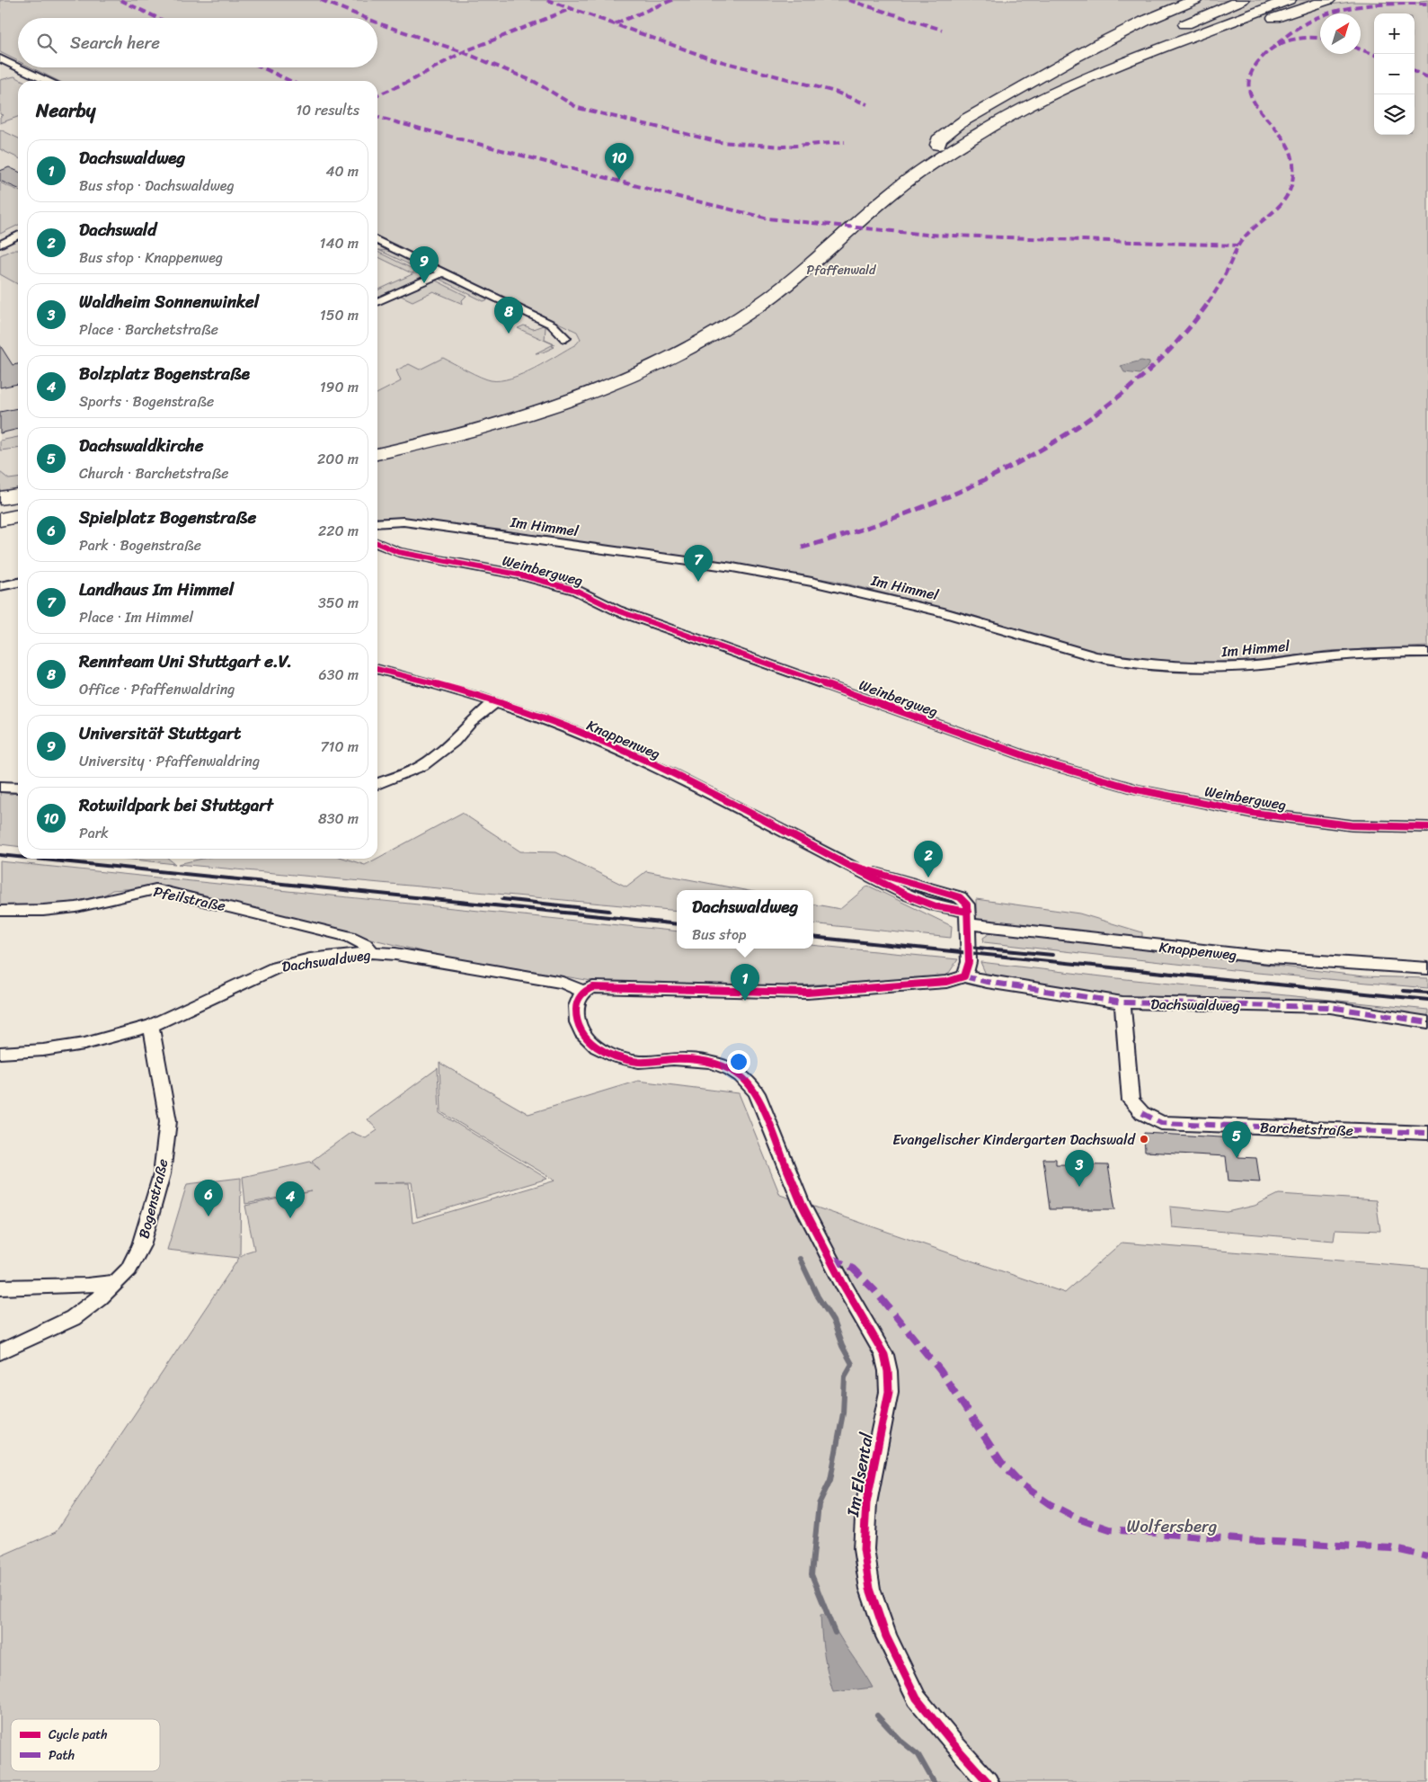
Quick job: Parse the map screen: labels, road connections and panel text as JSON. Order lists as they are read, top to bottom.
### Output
{
  "streets": {
    "street": [
      "Im Himmel",
      "Weinbergweg",
      "Knappenweg",
      "Pfeilstraße",
      "Dachswaldweg",
      "Barchetstraße",
      "Bogenstraße",
      "Im Elsental"
    ]
  },
  "crossings": [
    ["Pfeilstraße", "Dachswaldweg"],
    ["Dachswaldweg", "Barchetstraße"],
    ["Dachswaldweg", "Bogenstraße"],
    ["Dachswaldweg", "Im Elsental"]
  ],
  "parks": ["Pfaffenwald", "Wolfersberg"],
  "places": ["Evangelischer Kindergarten Dachswald"],
  "legend": ["Cycle path", "Path"],
  "north": "top right",
  "page": {
    "map_buttons": ["+", "−"],
    "search": "Search here",
    "heading": ["Nearby", "10 results"],
    "list": [
      {
        "mark": "1",
        "name": "Dachswaldweg",
        "note": "Bus stop · Dachswaldweg",
        "value": "40 m"
      },
      {
        "mark": "2",
        "name": "Dachswald",
        "note": "Bus stop · Knappenweg",
        "value": "140 m"
      },
      {
        "mark": "3",
        "name": "Waldheim Sonnenwinkel",
        "note": "Place · Barchetstraße",
        "value": "150 m"
      },
      {
        "mark": "4",
        "name": "Bolzplatz Bogenstraße",
        "note": "Sports · Bogenstraße",
        "value": "190 m"
      },
      {
        "mark": "5",
        "name": "Dachswaldkirche",
        "note": "Church · Barchetstraße",
        "value": "200 m"
      },
      {
        "mark": "6",
        "name": "Spielplatz Bogenstraße",
        "note": "Park · Bogenstraße",
        "value": "220 m"
      },
      {
        "mark": "7",
        "name": "Landhaus Im Himmel",
        "note": "Place · Im Himmel",
        "value": "350 m"
      },
      {
        "mark": "8",
        "name": "Rennteam Uni Stuttgart e.V.",
        "note": "Office · Pfaffenwaldring",
        "value": "630 m"
      },
      {
        "mark": "9",
        "name": "Universität Stuttgart",
        "note": "University · Pfaffenwaldring",
        "value": "710 m"
      },
      {
        "mark": "10",
        "name": "Rotwildpark bei Stuttgart",
        "note": "Park",
        "value": "830 m"
      }
    ],
    "pins": [
      "10",
      "9",
      "8",
      "7",
      "2",
      "1",
      "5",
      "3",
      "6",
      "4"
    ],
    "popup": ["Dachswaldweg", "Bus stop"]
  }
}
